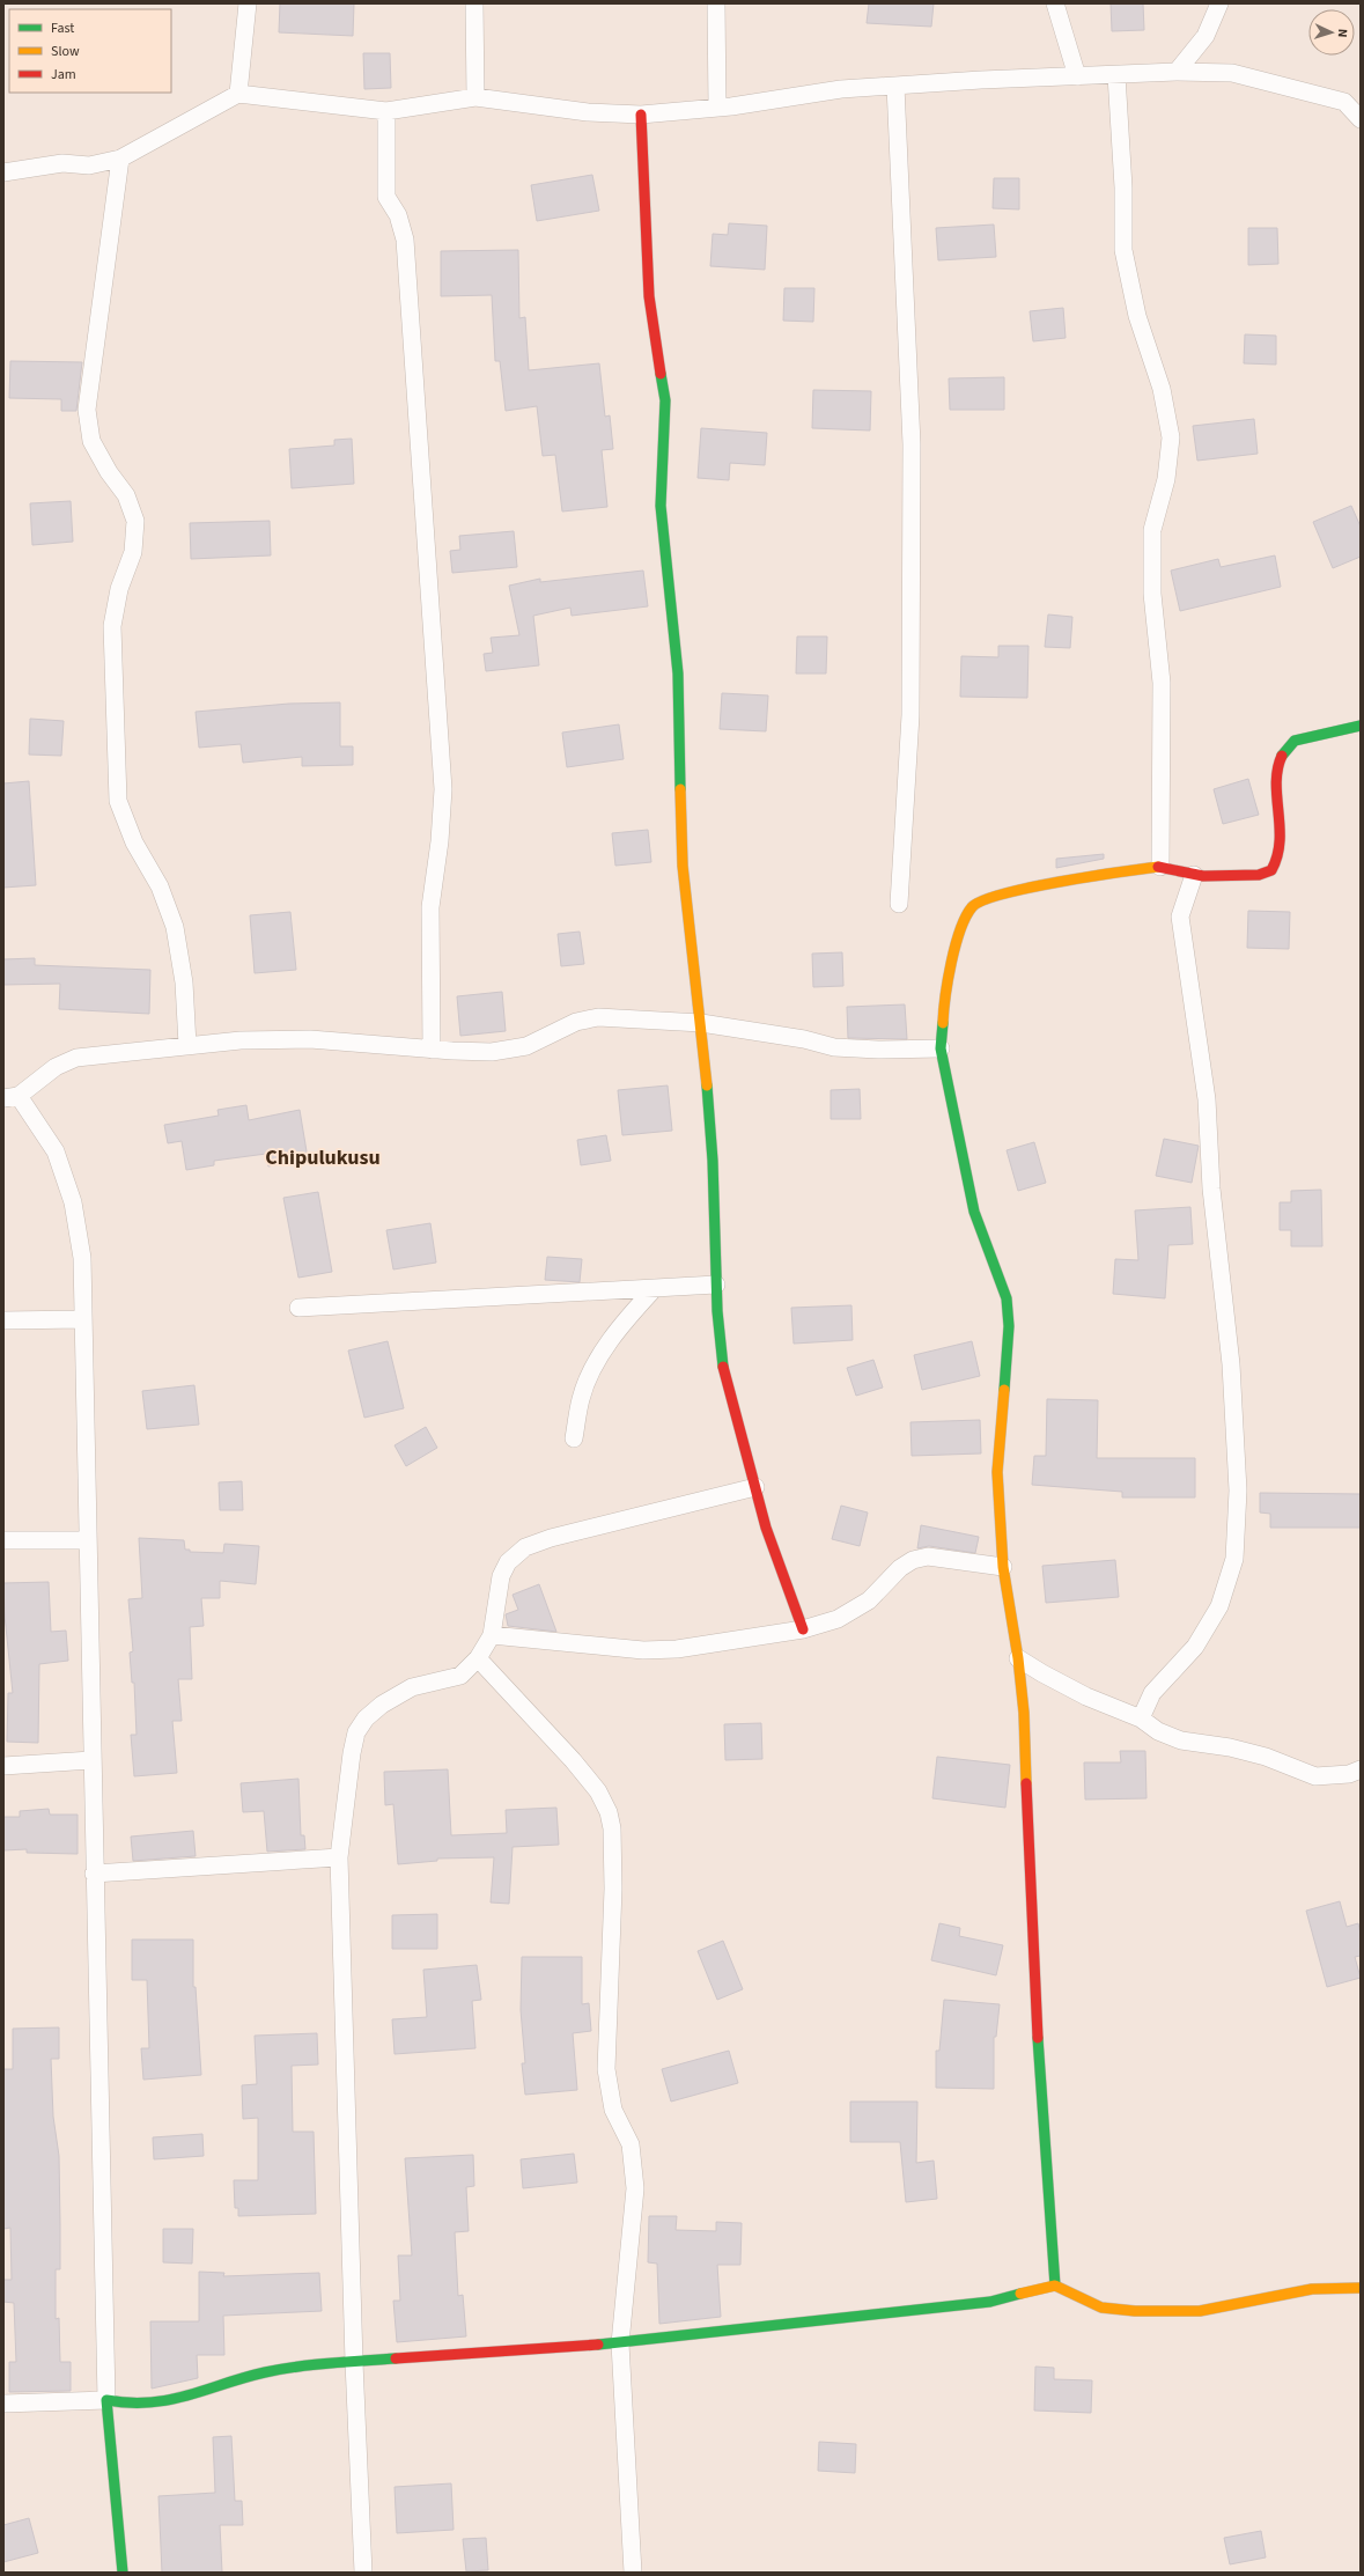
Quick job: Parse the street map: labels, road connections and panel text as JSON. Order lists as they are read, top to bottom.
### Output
{
  "districts": ["Chipulukusu"],
  "legend": ["Fast", "Slow", "Jam"],
  "north": "right"
}
